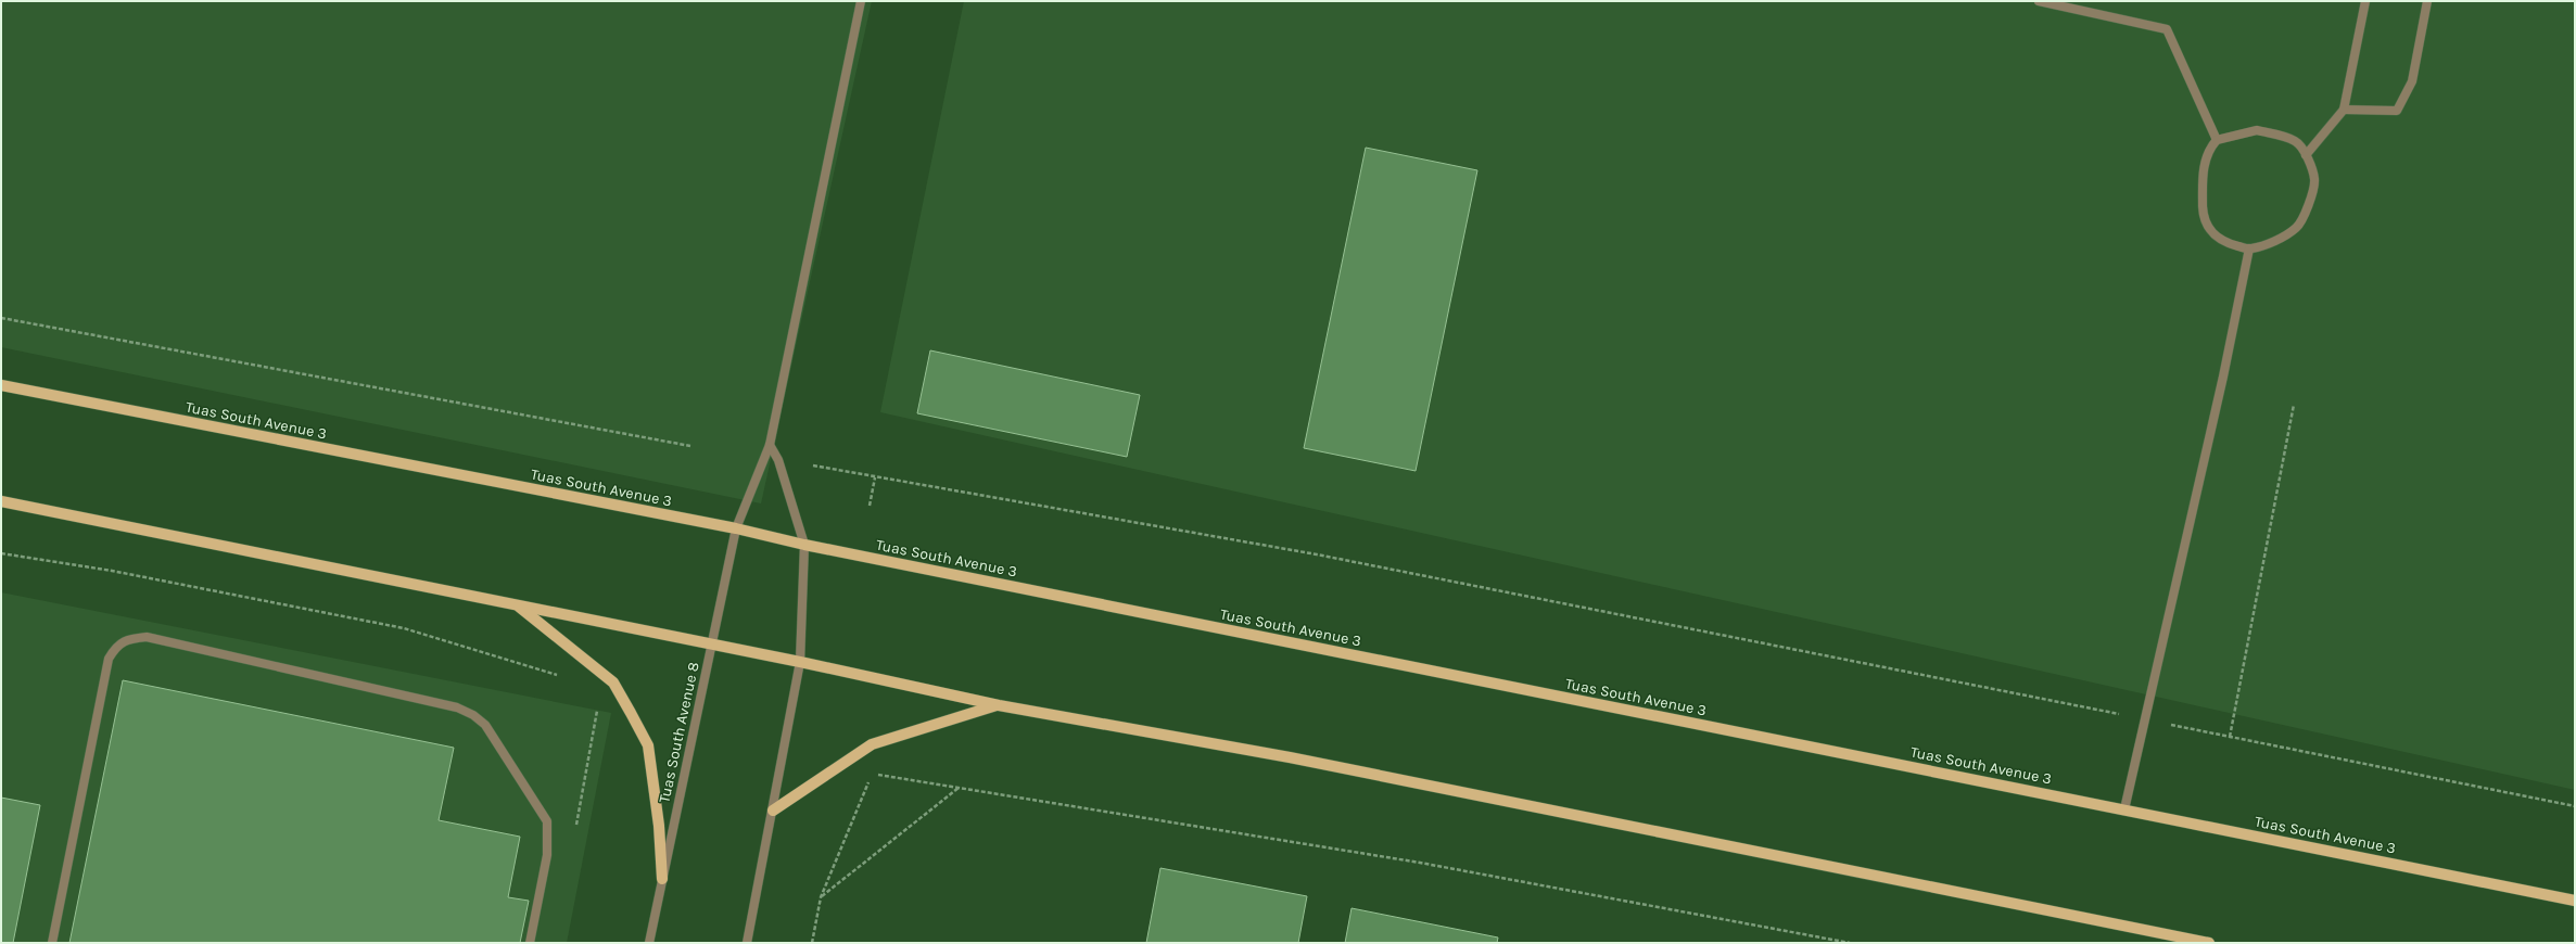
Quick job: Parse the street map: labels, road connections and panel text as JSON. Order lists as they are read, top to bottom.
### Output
{
  "streets": {
    "main road": ["Tuas South Avenue 3"],
    "street": ["Tuas South Avenue 8"]
  },
  "crossings": [
    ["Tuas South Avenue 3", "Tuas South Avenue 8"]
  ]
}
